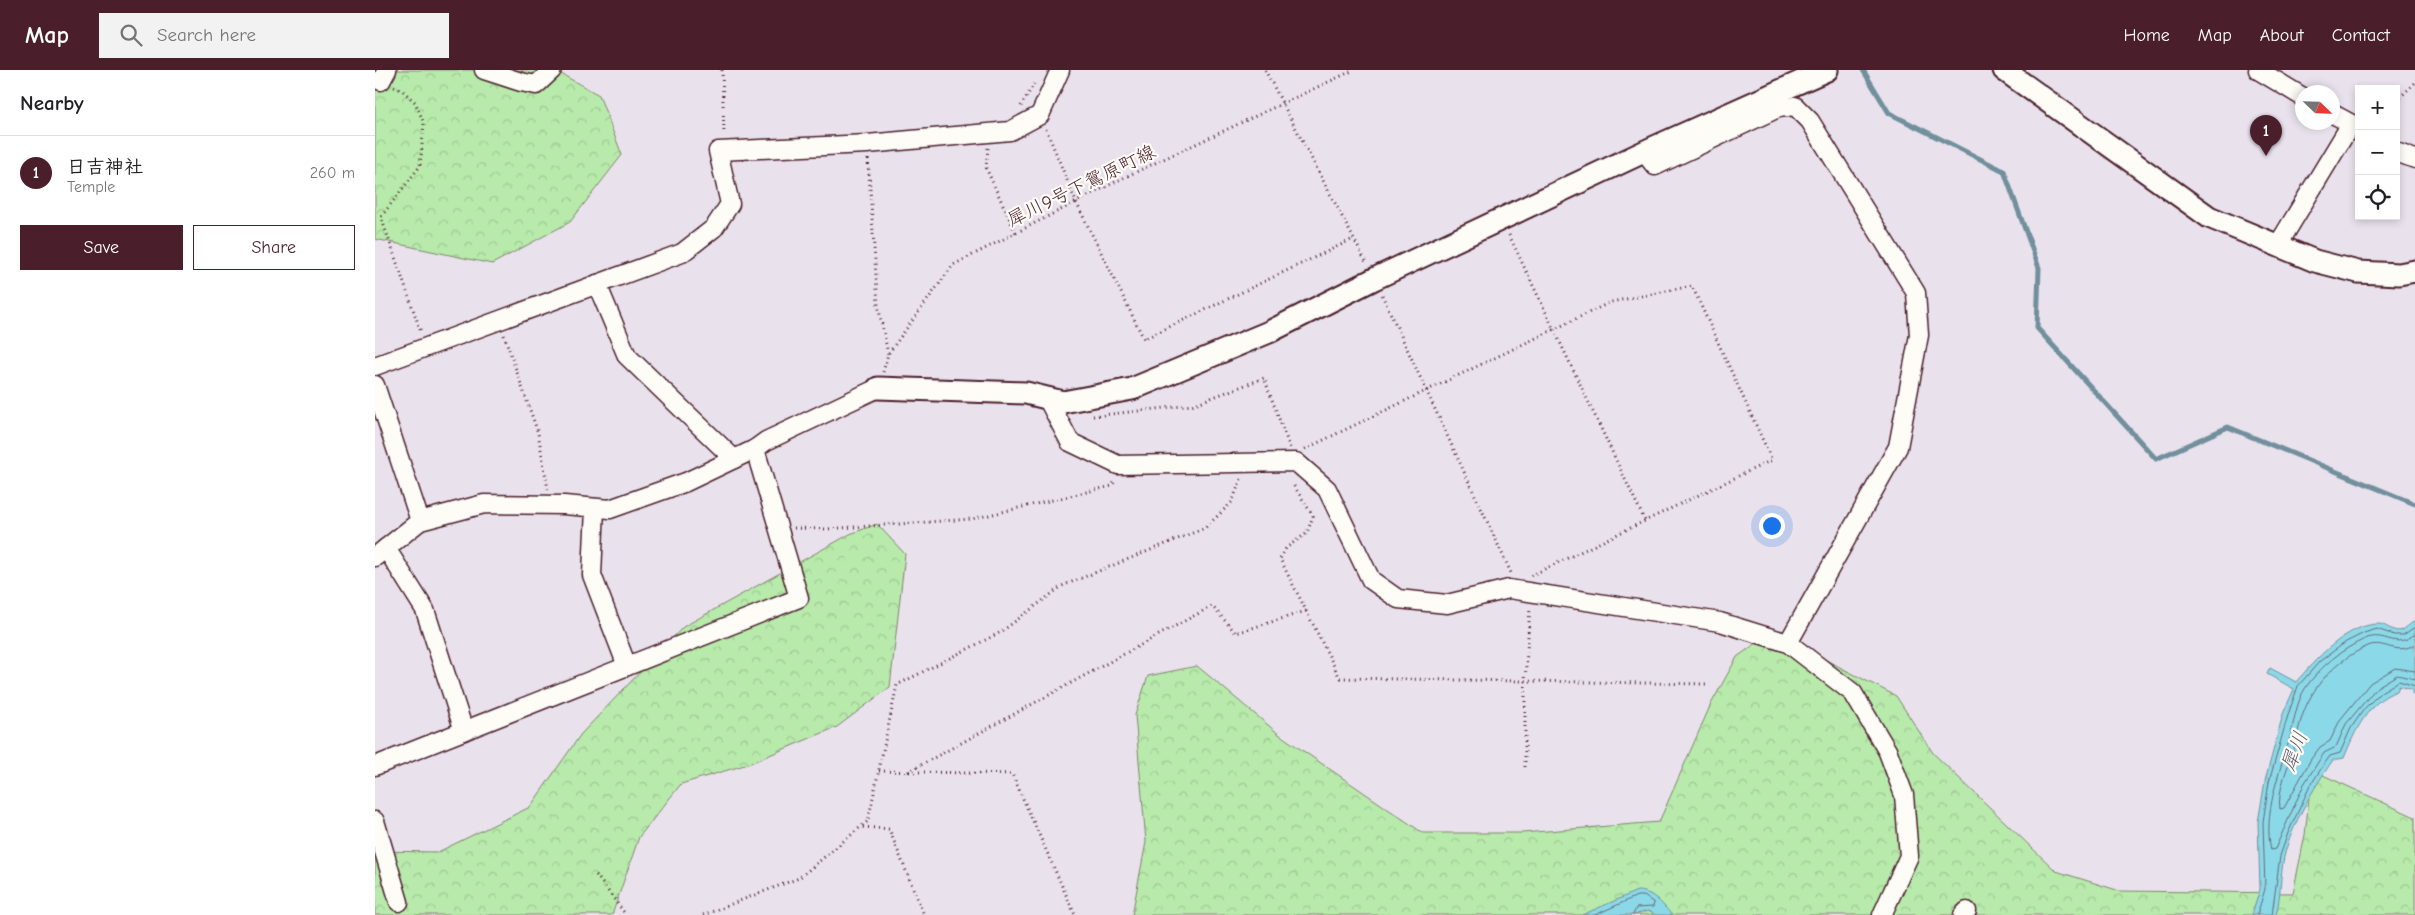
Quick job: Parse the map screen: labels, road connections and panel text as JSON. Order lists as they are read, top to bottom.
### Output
{
  "streets": {
    "path": ["犀川9号下鴛原町線"]
  },
  "water": ["犀川"],
  "north": "bottom right",
  "page": {
    "header": "Map",
    "search": "Search here",
    "nav": [
      "Home",
      "Map",
      "About",
      "Contact"
    ],
    "heading": "Nearby",
    "map_buttons": ["+", "−"],
    "pins": "1",
    "list": [
      {
        "mark": "1",
        "name": "日吉神社",
        "note": "Temple",
        "value": "260 m"
      }
    ],
    "buttons": ["Save", "Share"]
  }
}
